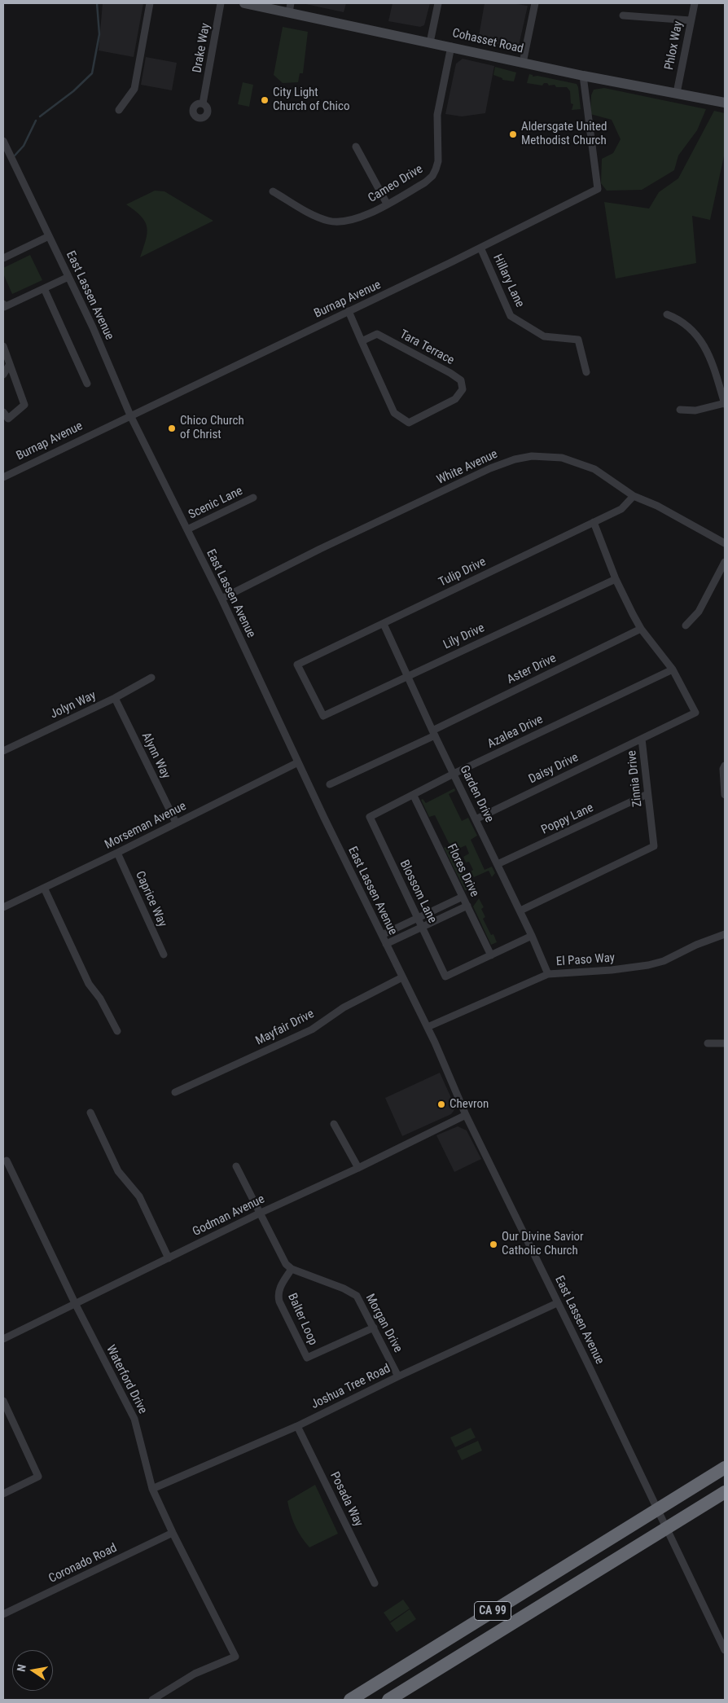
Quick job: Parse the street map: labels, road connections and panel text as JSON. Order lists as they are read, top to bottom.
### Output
{
  "streets": {
    "highway": ["CA 99"],
    "street": [
      "Cohasset Road",
      "Phlox Way",
      "Drake Way",
      "Cameo Drive",
      "Hillary Lane",
      "East Lassen Avenue",
      "Burnap Avenue",
      "Tara Terrace",
      "White Avenue",
      "Scenic Lane",
      "Tulip Drive",
      "Lily Drive",
      "Aster Drive",
      "Jolyn Way",
      "Azalea Drive",
      "Alynn Way",
      "Daisy Drive",
      "Zinnia Drive",
      "Garden Drive",
      "Poppy Lane",
      "Morseman Avenue",
      "Flores Drive",
      "Blossom Lane",
      "Caprice Way",
      "El Paso Way",
      "Mayfair Drive",
      "Godman Avenue",
      "Balter Loop",
      "Morgan Drive",
      "Waterford Drive",
      "Joshua Tree Road",
      "Posada Way",
      "Coronado Road"
    ]
  },
  "crossings": [
    ["Cohasset Road", "Phlox Way"],
    ["Cohasset Road", "Cameo Drive"],
    ["Cohasset Road", "Burnap Avenue"],
    ["Hillary Lane", "Burnap Avenue"],
    ["East Lassen Avenue", "Burnap Avenue"],
    ["East Lassen Avenue", "White Avenue"],
    ["East Lassen Avenue", "Scenic Lane"],
    ["East Lassen Avenue", "Morseman Avenue"],
    ["East Lassen Avenue", "El Paso Way"],
    ["East Lassen Avenue", "Mayfair Drive"],
    ["East Lassen Avenue", "Godman Avenue"],
    ["East Lassen Avenue", "Joshua Tree Road"],
    ["Burnap Avenue", "Tara Terrace"],
    ["White Avenue", "Tulip Drive"],
    ["Tulip Drive", "Lily Drive"],
    ["Tulip Drive", "Zinnia Drive"],
    ["Tulip Drive", "Garden Drive"],
    ["Lily Drive", "Zinnia Drive"],
    ["Lily Drive", "Garden Drive"],
    ["Aster Drive", "Zinnia Drive"],
    ["Aster Drive", "Garden Drive"],
    ["Jolyn Way", "Alynn Way"],
    ["Azalea Drive", "Zinnia Drive"],
    ["Azalea Drive", "Garden Drive"],
    ["Azalea Drive", "Flores Drive"],
    ["Azalea Drive", "Blossom Lane"],
    ["Alynn Way", "Morseman Avenue"],
    ["Daisy Drive", "Zinnia Drive"],
    ["Daisy Drive", "Garden Drive"],
    ["Zinnia Drive", "Garden Drive"],
    ["Zinnia Drive", "Poppy Lane"],
    ["Garden Drive", "Poppy Lane"],
    ["Garden Drive", "El Paso Way"],
    ["Morseman Avenue", "Caprice Way"],
    ["Flores Drive", "Blossom Lane"],
    ["Godman Avenue", "Waterford Drive"],
    ["Balter Loop", "Morgan Drive"],
    ["Morgan Drive", "Joshua Tree Road"],
    ["Waterford Drive", "Joshua Tree Road"],
    ["Waterford Drive", "Coronado Road"],
    ["Joshua Tree Road", "Posada Way"]
  ],
  "places": [
    "City Light Church of Chico",
    "Aldersgate United Methodist Church",
    "Chico Church of Christ",
    "Chevron",
    "Our Divine Savior Catholic Church"
  ],
  "north": "left"
}
